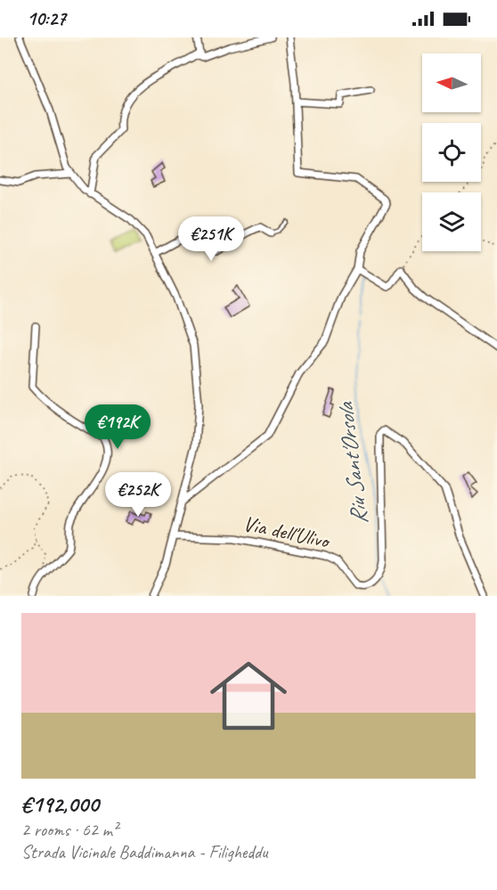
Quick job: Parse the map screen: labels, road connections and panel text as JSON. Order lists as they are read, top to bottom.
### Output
{
  "streets": {
    "street": ["Via dell'Ulivo"]
  },
  "water": ["Riu Sant'Orsola"],
  "north": "left",
  "page": {
    "status": "10:27",
    "price": ["€251K", "€192K", "€252K"],
    "list": [
      {
        "name": "€192,000",
        "note": "2 rooms · 62 m² · Strada Vicinale Baddimanna - Filigheddu"
      }
    ]
  }
}
